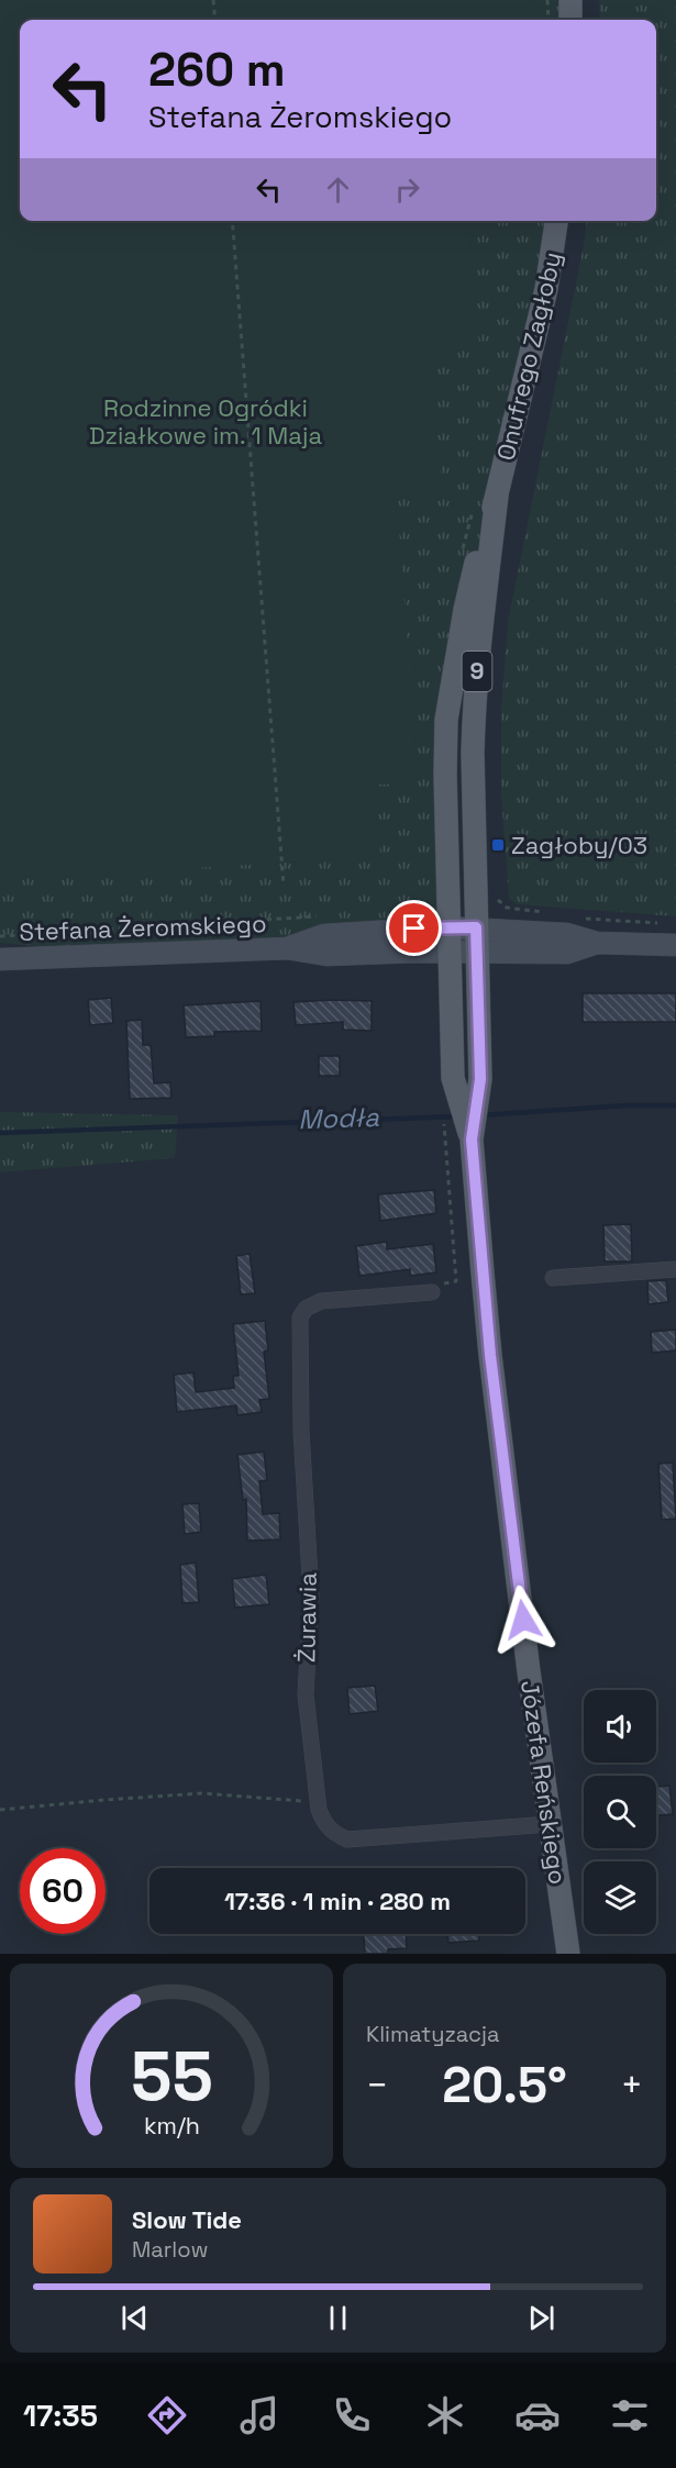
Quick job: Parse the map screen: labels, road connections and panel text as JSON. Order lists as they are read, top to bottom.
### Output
{
  "streets": {
    "main road": ["Onufrego Zagłoby", "9", "Józefa Reńskiego"],
    "street": ["Stefana Żeromskiego", "Żurawia"]
  },
  "crossings": [
    ["Onufrego Zagłoby", "Stefana Żeromskiego"],
    ["Onufrego Zagłoby", "Józefa Reńskiego"],
    ["Stefana Żeromskiego", "Józefa Reńskiego"],
    ["Żurawia", "Józefa Reńskiego"]
  ],
  "water": ["Modła"],
  "parks": ["Rodzinne Ogródki Działkowe im. 1 Maja"],
  "places": {
    "transit": ["Zagłoby/03"]
  },
  "page": {
    "turn": ["260 m", "Stefana Żeromskiego"],
    "limit": "60",
    "trip": "17:36 · 1 min · 280 m",
    "tile": "Klimatyzacja",
    "heat": ["−", "20.5°", "+"],
    "song": ["Slow Tide", "Marlow"],
    "tabs": "17:35",
    "gauge": ["55", "km/h"]
  }
}
